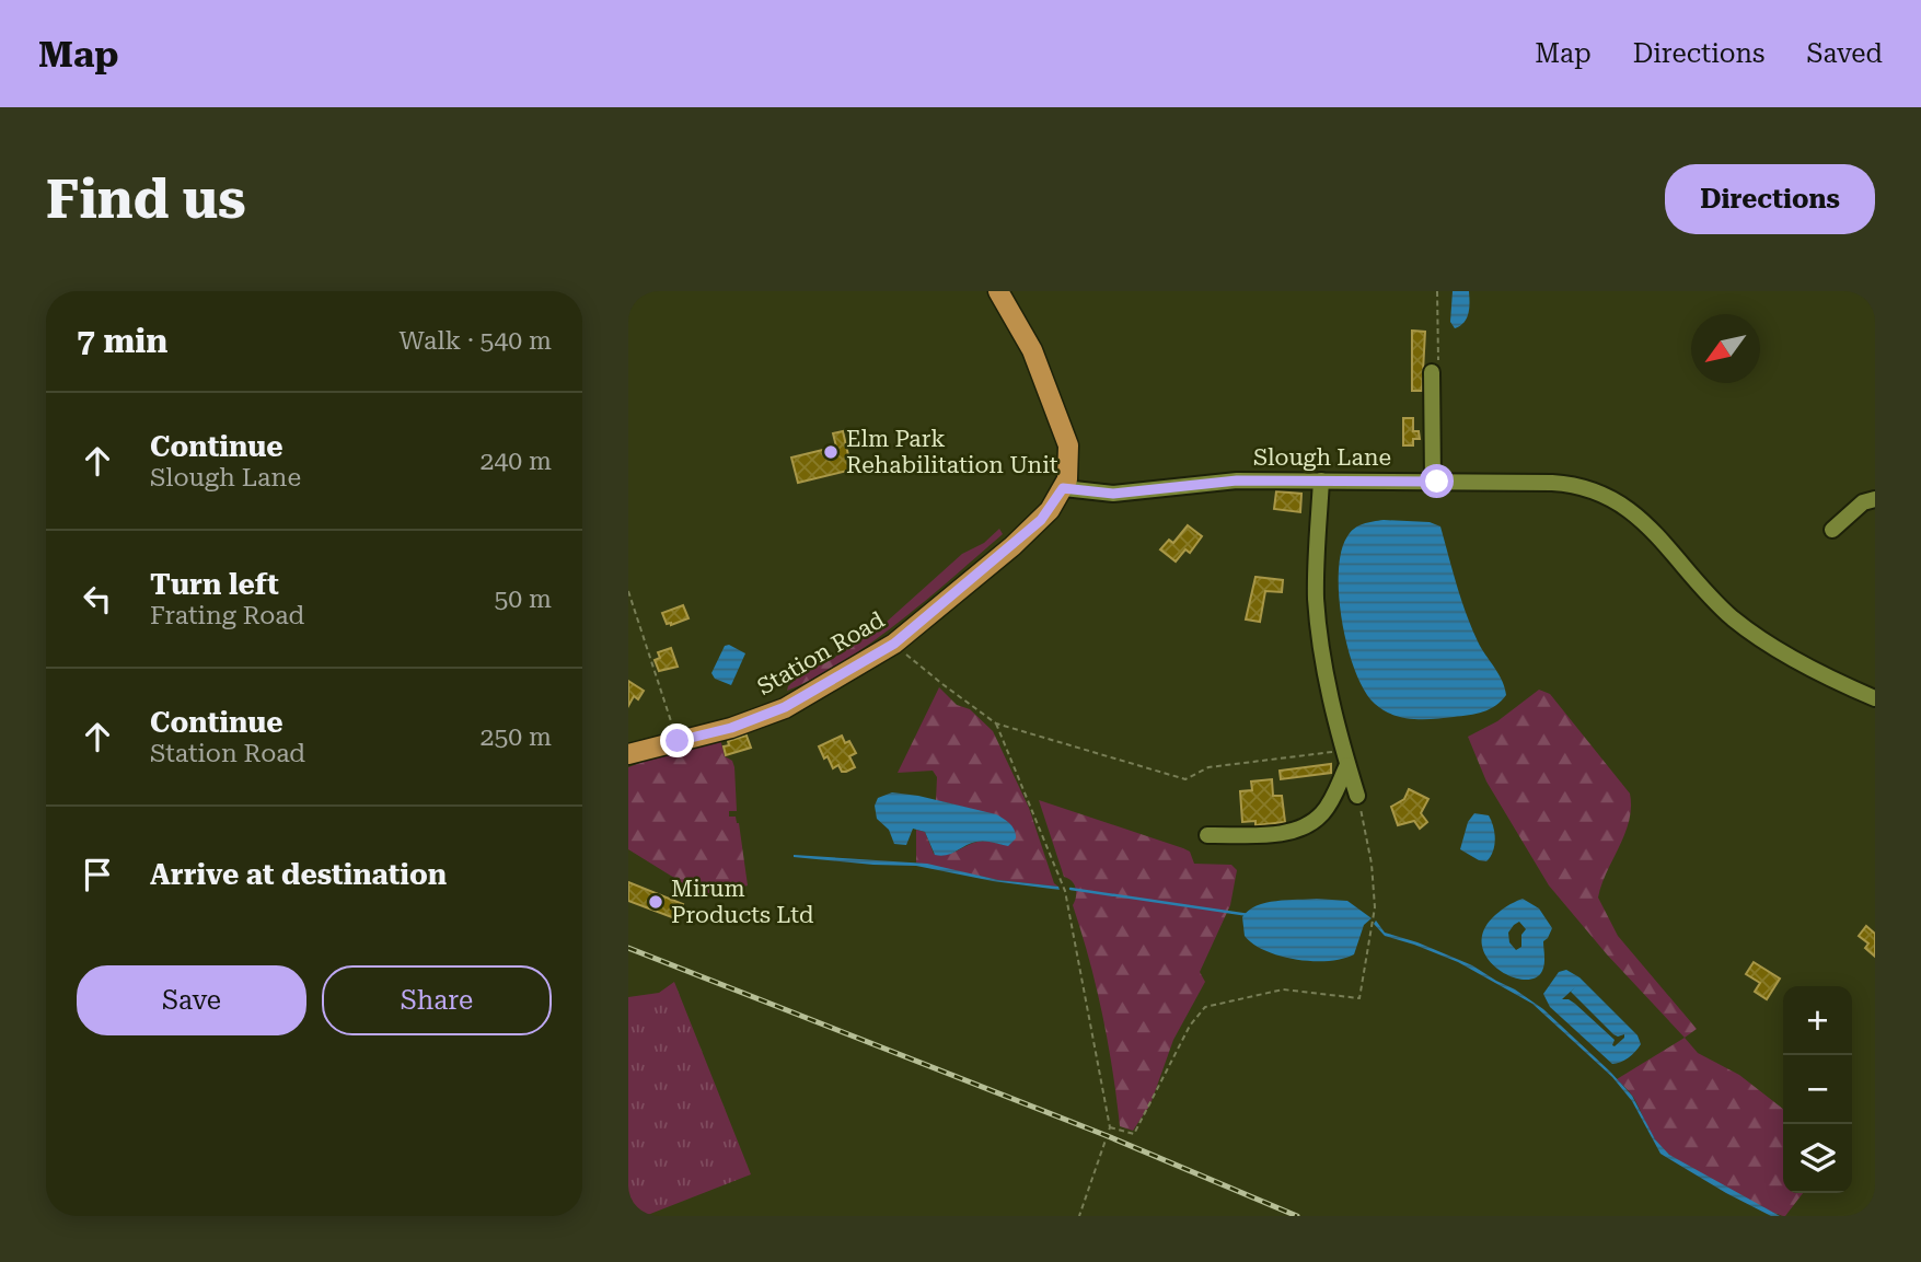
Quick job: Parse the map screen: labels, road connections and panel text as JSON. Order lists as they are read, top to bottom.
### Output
{
  "streets": {
    "main road": ["Station Road"],
    "street": ["Slough Lane"]
  },
  "crossings": [
    ["Slough Lane", "Station Road"]
  ],
  "places": ["Elm Park Rehabilitation Unit", "Mirum Products Ltd"],
  "north": "bottom left",
  "page": {
    "header": "Map",
    "nav": ["Map", "Directions", "Saved"],
    "buttons": [
      "Directions",
      ["Save", "Share"]
    ],
    "title": "Find us",
    "heading": ["7 min", "Walk · 540 m"],
    "list": [
      ["Continue", "Slough Lane", "240 m"],
      ["Turn left", "Frating Road", "50 m"],
      ["Continue", "Station Road", "250 m"],
      "Arrive at destination"
    ],
    "map_buttons": ["+", "−"]
  }
}
